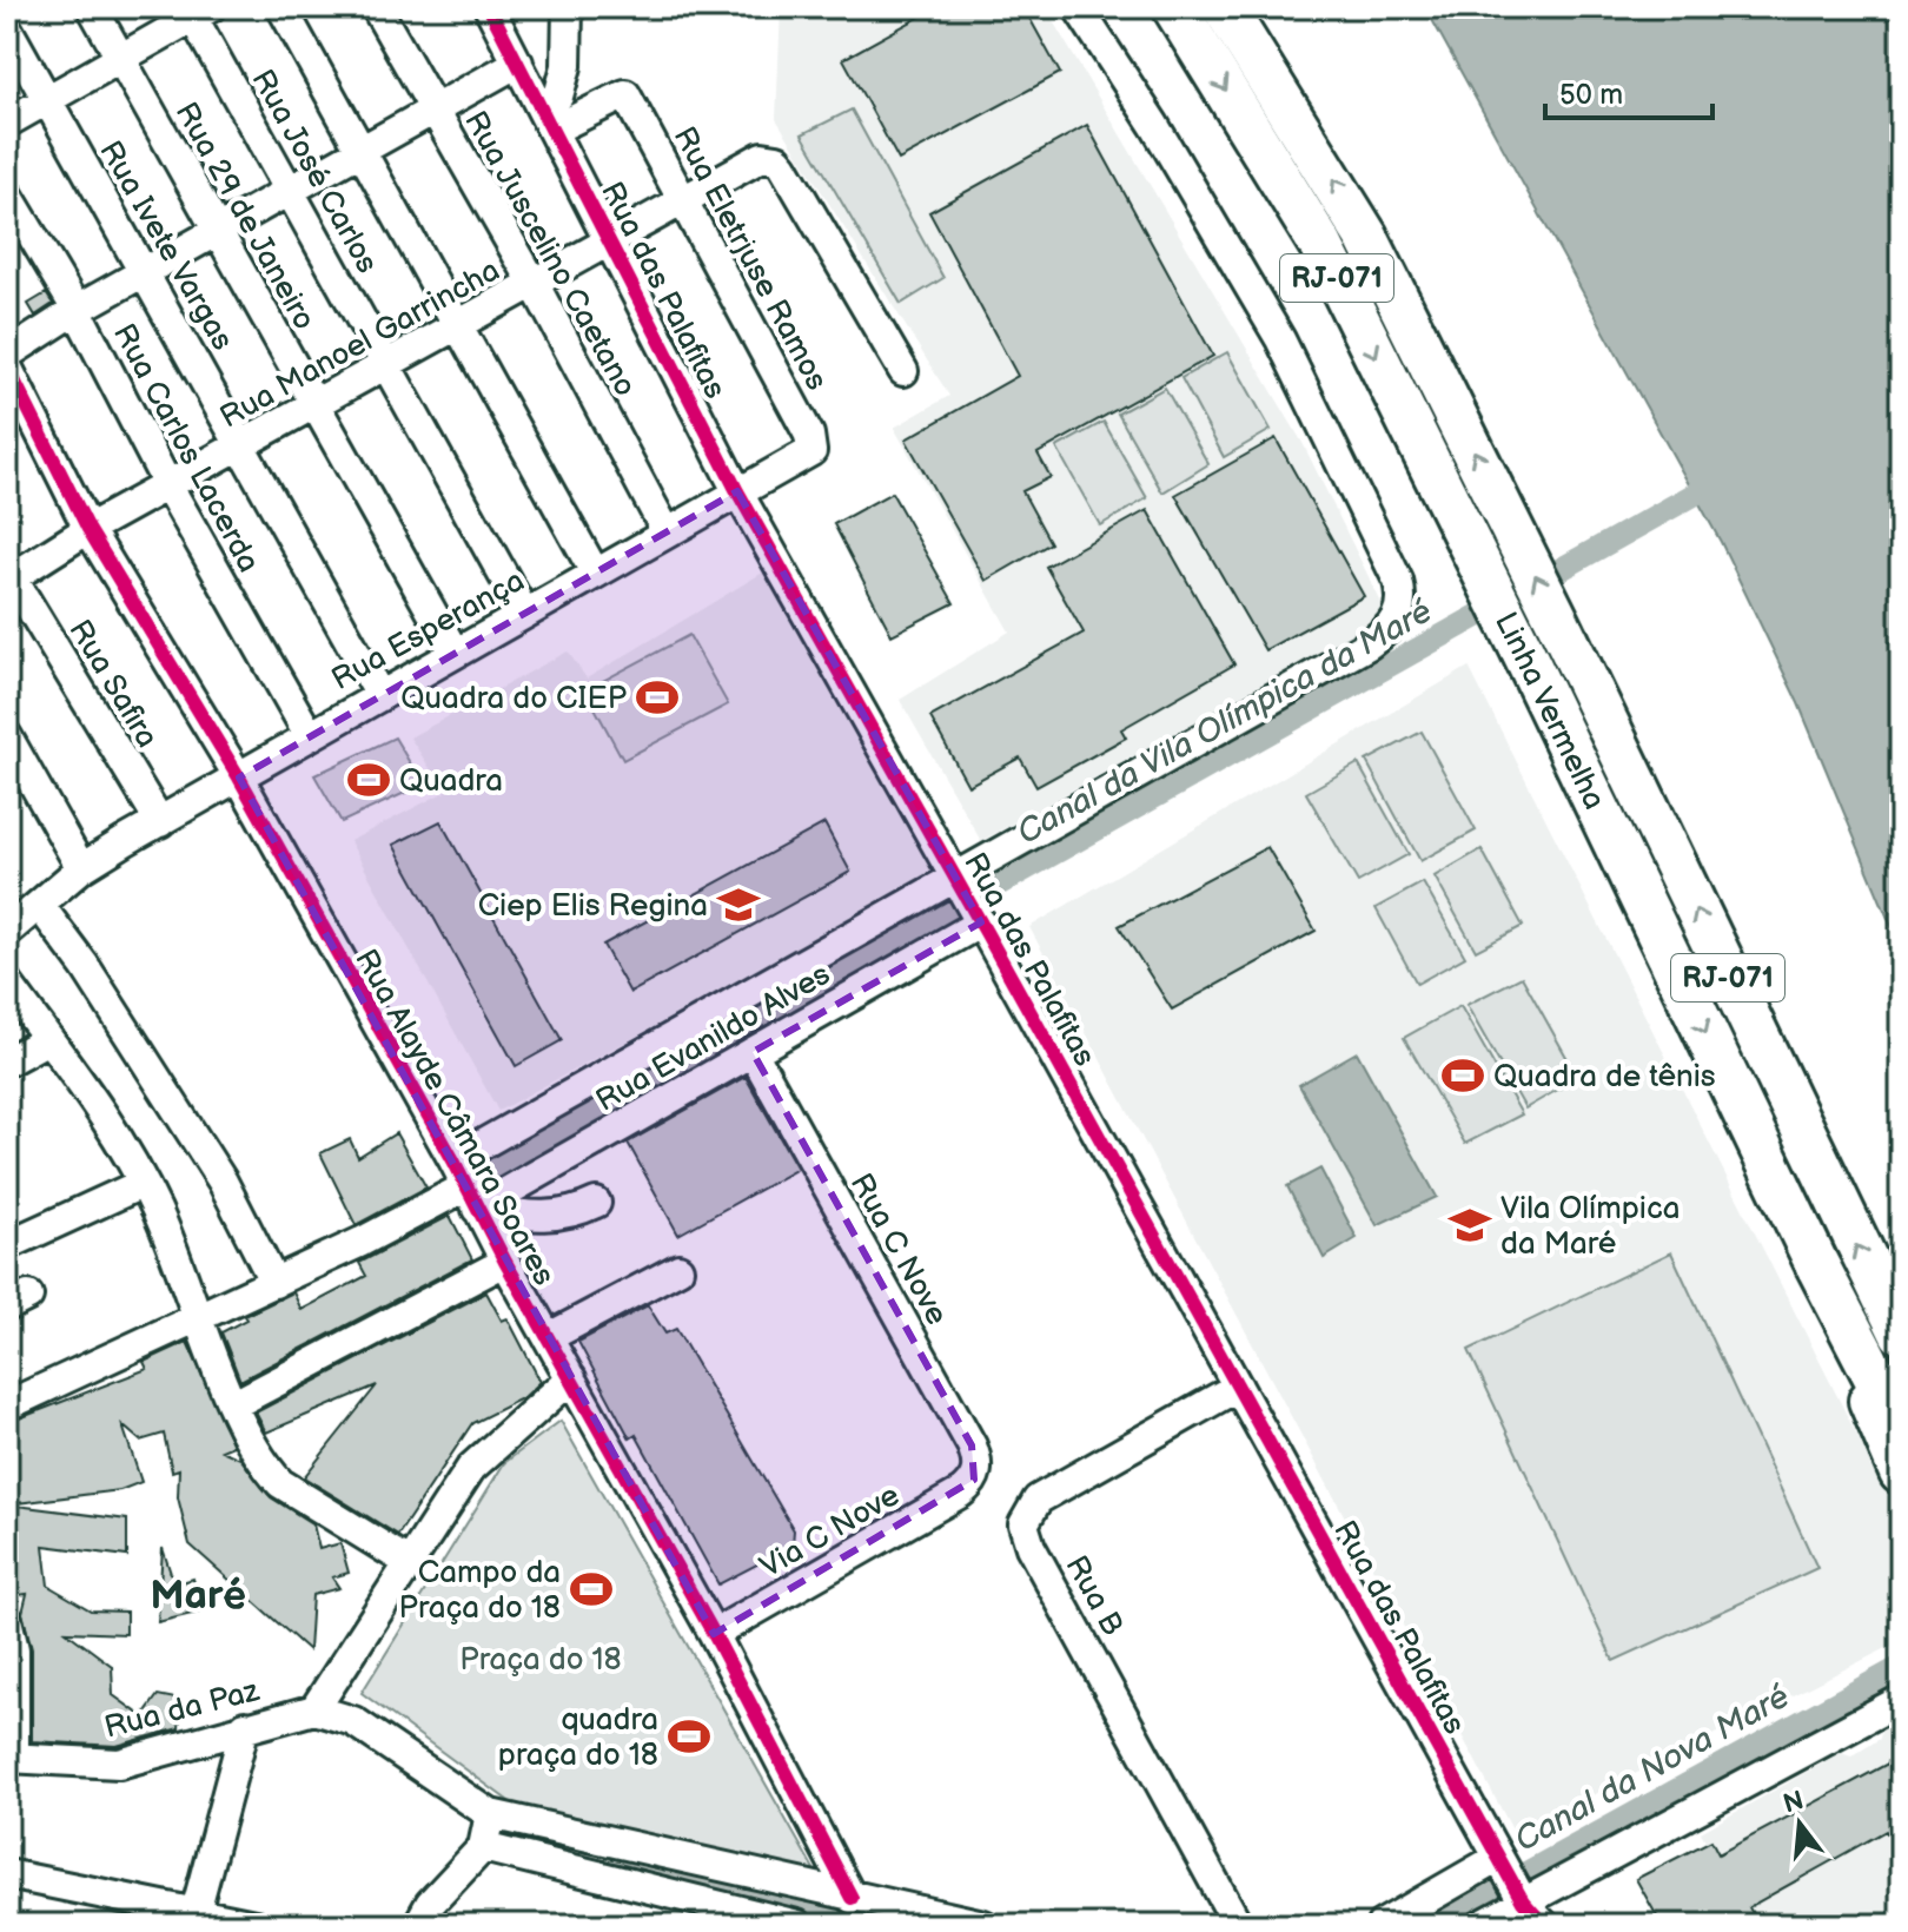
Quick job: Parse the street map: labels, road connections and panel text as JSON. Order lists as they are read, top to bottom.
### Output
{
  "streets": {
    "highway": ["RJ-071", "Linha Vermelha"],
    "street": [
      "Rua José Carlos",
      "Rua 29 de Janeiro",
      "Rua Ivete Vargas",
      "Rua Juscelino Caetano",
      "Rua Eletrjuse Ramos",
      "Rua das Palafitas",
      "Rua Manoel Garrincha",
      "Rua Carlos Lacerda",
      "Rua Esperança",
      "Rua Safira",
      "Rua Evanildo Alves",
      "Rua Alayde Câmara Soares",
      "Rua C Nove",
      "Via C Nove",
      "Rua B",
      "Rua da Paz"
    ]
  },
  "crossings": [
    ["Rua José Carlos", "Rua Manoel Garrincha"],
    ["Rua José Carlos", "Rua Esperança"],
    ["Rua 29 de Janeiro", "Rua Manoel Garrincha"],
    ["Rua 29 de Janeiro", "Rua Esperança"],
    ["Rua Ivete Vargas", "Rua Manoel Garrincha"],
    ["Rua Ivete Vargas", "Rua Esperança"],
    ["Rua Juscelino Caetano", "Rua Manoel Garrincha"],
    ["Rua Juscelino Caetano", "Rua Esperança"],
    ["Rua Eletrjuse Ramos", "Rua das Palafitas"],
    ["Rua Eletrjuse Ramos", "Rua Manoel Garrincha"],
    ["Rua Eletrjuse Ramos", "Rua Esperança"],
    ["Rua das Palafitas", "Rua Manoel Garrincha"],
    ["Rua das Palafitas", "Rua Esperança"],
    ["Rua das Palafitas", "Rua Evanildo Alves"],
    ["Rua das Palafitas", "Rua B"],
    ["Rua Manoel Garrincha", "Rua Carlos Lacerda"],
    ["Rua Manoel Garrincha", "Rua Safira"],
    ["Rua Manoel Garrincha", "Rua Alayde Câmara Soares"],
    ["Rua Carlos Lacerda", "Rua Esperança"],
    ["Rua Esperança", "Rua Safira"],
    ["Rua Esperança", "Rua Alayde Câmara Soares"],
    ["Rua Evanildo Alves", "Rua Alayde Câmara Soares"],
    ["Rua Evanildo Alves", "Rua C Nove"],
    ["Rua Alayde Câmara Soares", "Via C Nove"],
    ["Rua C Nove", "Via C Nove"]
  ],
  "districts": ["Maré"],
  "water": ["Canal da Vila Olímpica da Maré", "Canal da Nova Maré"],
  "parks": ["Praça do 18"],
  "places": {
    "sports": [
      "Quadra do CIEP",
      "Quadra",
      "Quadra de tênis",
      "Campo da Praça do 18",
      "quadra praça do 18"
    ],
    "school or university": ["Ciep Elis Regina", "Vila Olímpica da Maré"]
  },
  "scale_bar": "50 m",
  "north": "top"
}
